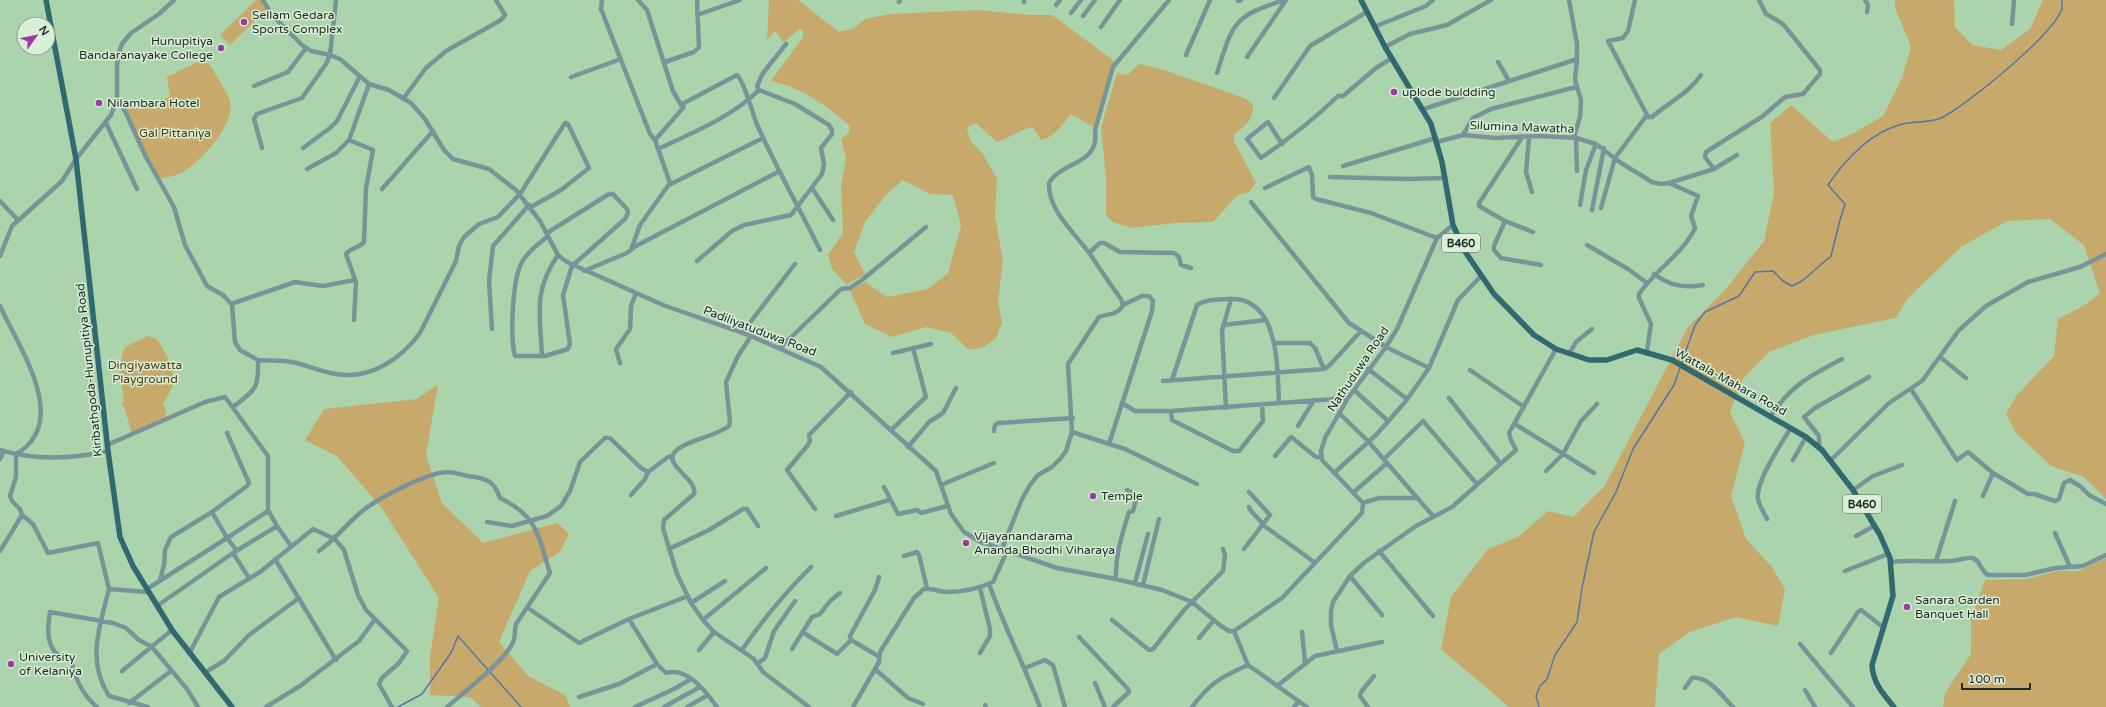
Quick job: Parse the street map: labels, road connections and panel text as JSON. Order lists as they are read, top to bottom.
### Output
{
  "streets": {
    "main road": ["B460", "Kiribathgoda-Hunupitiya Road", "Wattala-Mahara Road"],
    "street": ["Silumina Mawatha", "Padiliyatuduwa Road", "Nathuduwa Road"]
  },
  "crossings": [
    ["Silumina Mawatha", "Wattala-Mahara Road"],
    ["Nathuduwa Road", "Wattala-Mahara Road"]
  ],
  "parks": ["Gal Pittaniya", "Dingiyawatta Playground"],
  "places": [
    "Sellam Gedara Sports Complex",
    "Hunupitiya Bandaranayake College",
    "uplode buldding",
    "Nilambara Hotel",
    "Temple",
    "Vijayanandarama Ananda Bhodhi Viharaya",
    "Sanara Garden Banquet Hall",
    "University of Kelaniya"
  ],
  "scale_bar": "100 m",
  "north": "top right"
}
